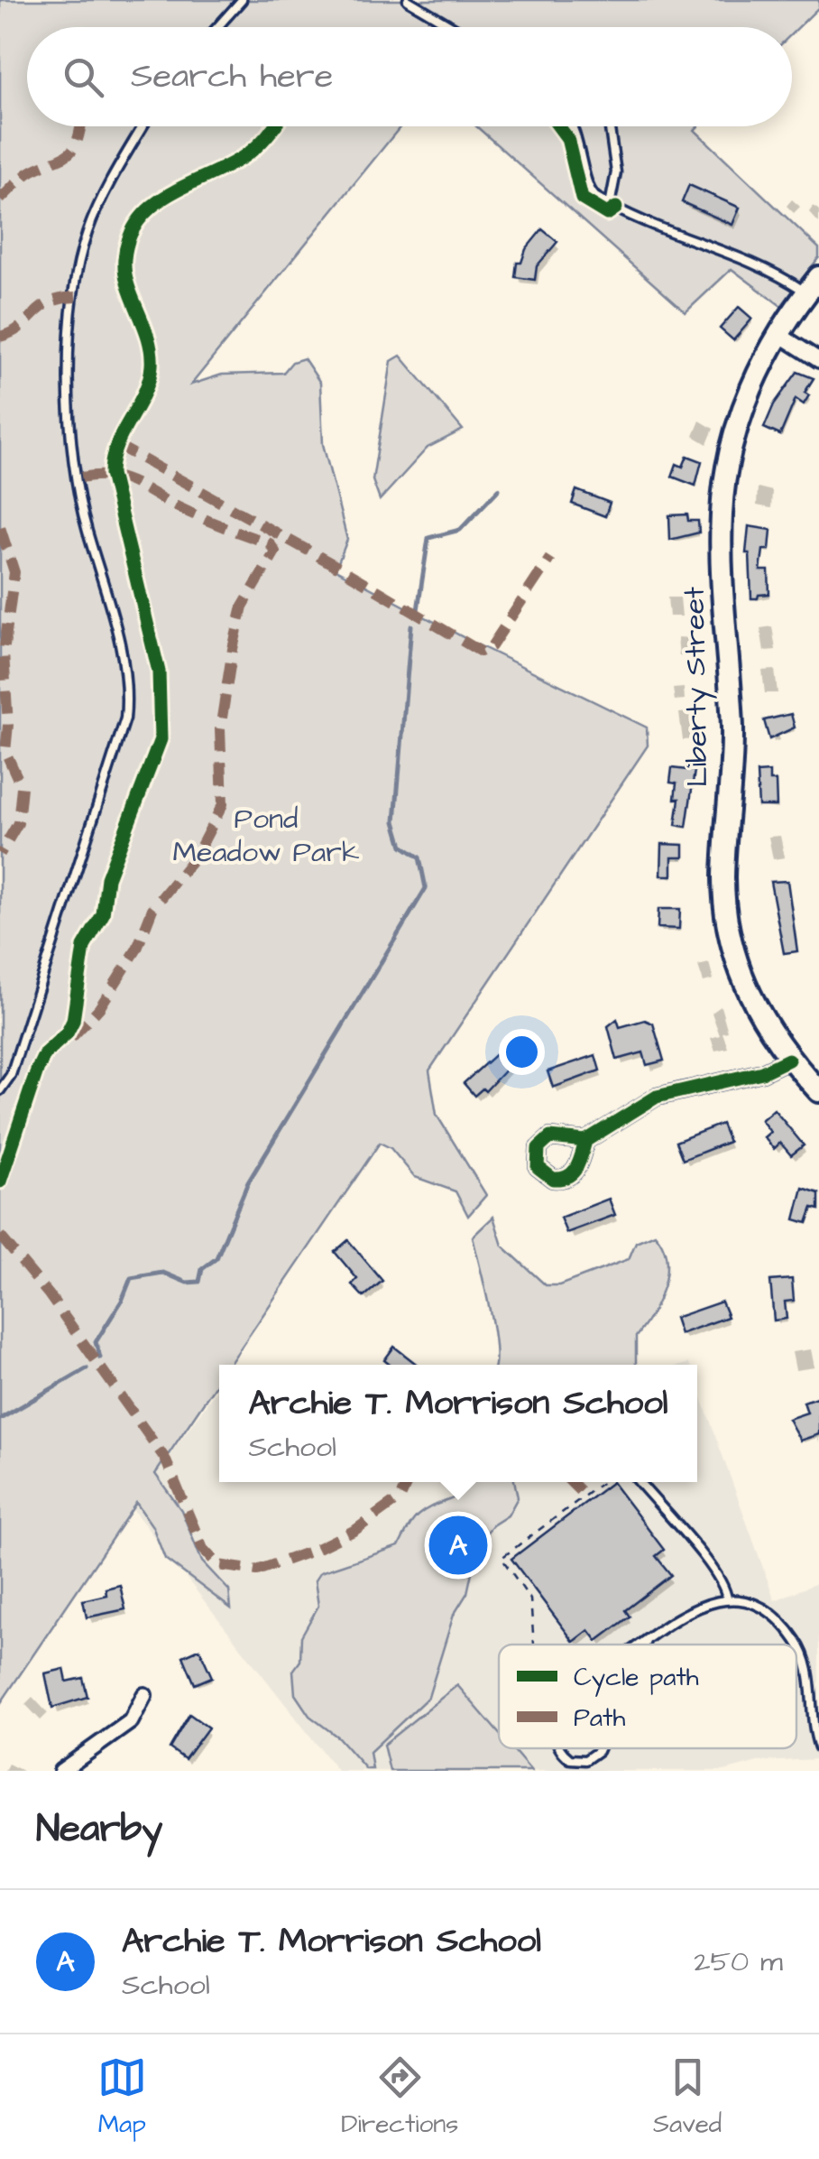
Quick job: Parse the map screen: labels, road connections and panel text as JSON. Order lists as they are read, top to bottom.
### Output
{
  "streets": {
    "main road": ["Liberty Street"]
  },
  "parks": ["Pond Meadow Park"],
  "legend": ["Cycle path", "Path"],
  "page": {
    "search": "Search here",
    "popup": ["Archie T. Morrison School", "School"],
    "pins": "A",
    "heading": "Nearby",
    "list": [
      {
        "mark": "A",
        "name": "Archie T. Morrison School",
        "note": "School",
        "value": "250 m"
      }
    ],
    "nav": ["Map", "Directions", "Saved"]
  }
}
